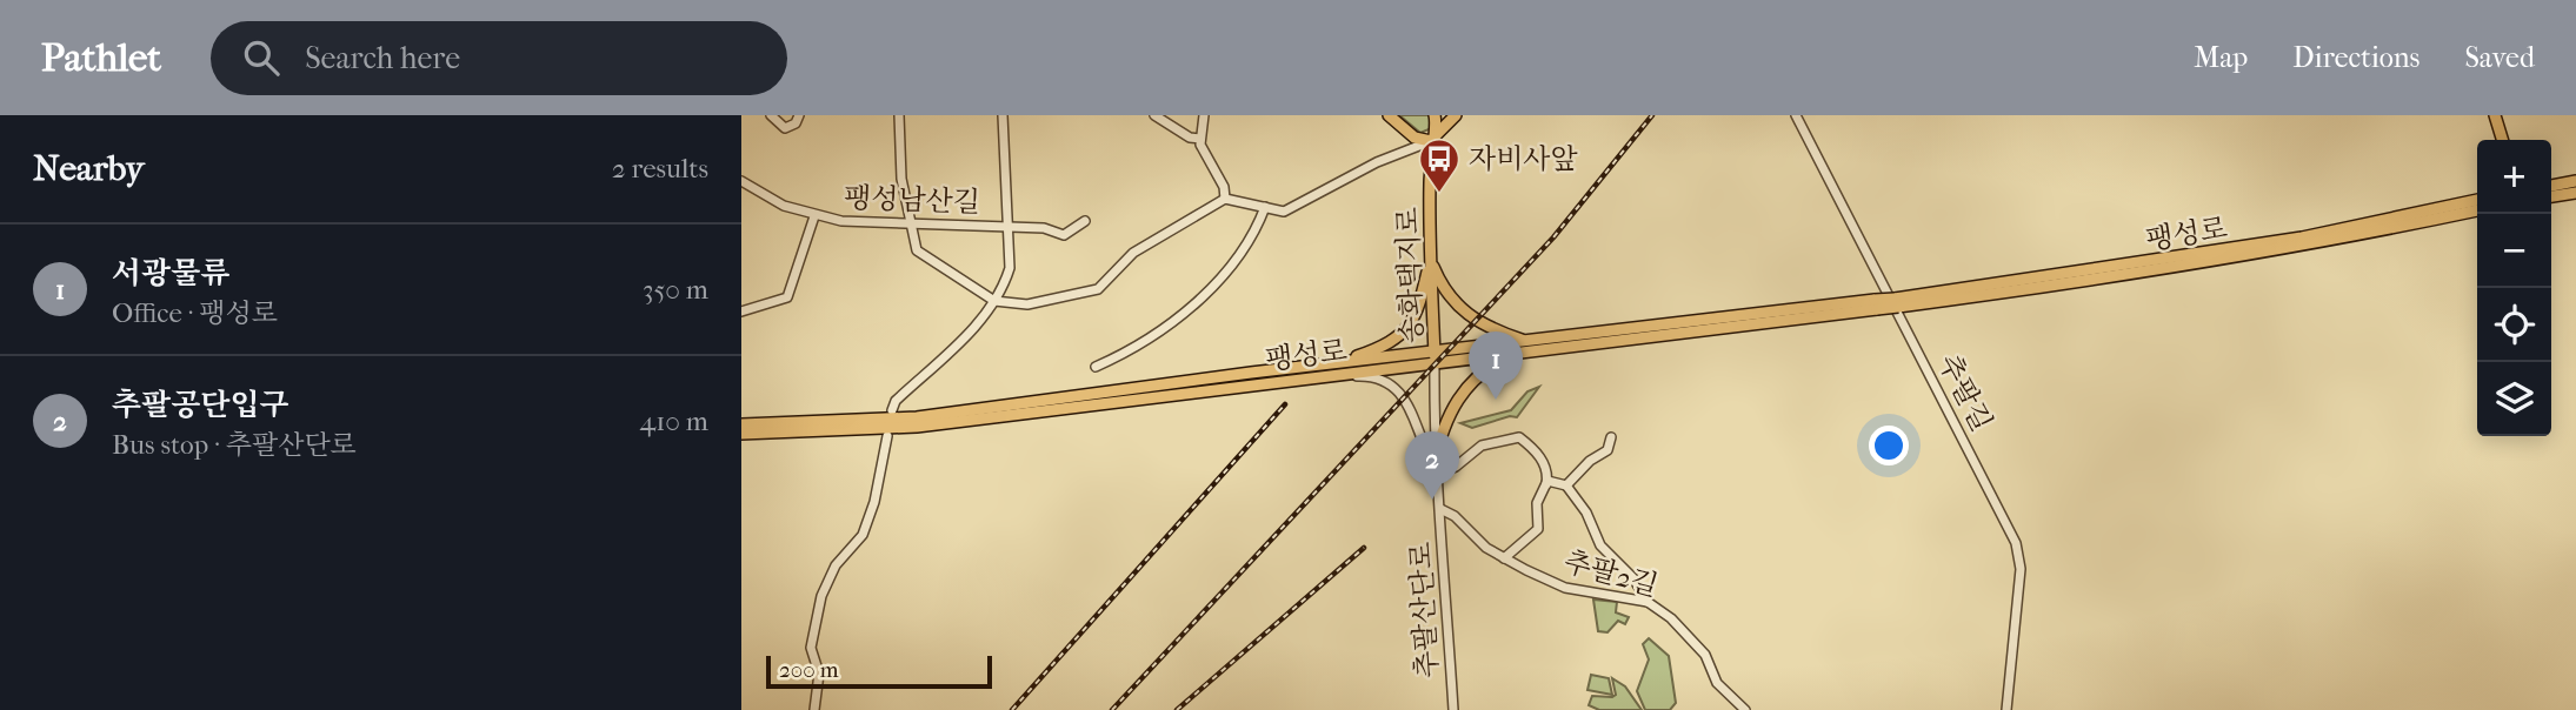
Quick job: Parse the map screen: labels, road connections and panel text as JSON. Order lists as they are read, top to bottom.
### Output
{
  "streets": {
    "main road": ["팽성로", "송화택지로"],
    "street": [
      "팽성남산길",
      "추팔길",
      "추팔2길",
      "추팔산단로"
    ]
  },
  "crossings": [
    ["팽성로", "송화택지로"],
    ["팽성로", "추팔산단로"],
    ["송화택지로", "추팔산단로"],
    ["추팔2길", "추팔산단로"]
  ],
  "places": {
    "bus stop": ["자비사앞"]
  },
  "scale_bar": "200 m",
  "page": {
    "header": "Pathlet",
    "search": "Search here",
    "nav": ["Map", "Directions", "Saved"],
    "heading": ["Nearby", "2 results"],
    "map_buttons": ["+", "−"],
    "list": [
      {
        "mark": "1",
        "name": "서광물류",
        "note": "Office · 팽성로",
        "value": "350 m"
      },
      {
        "mark": "2",
        "name": "추팔공단입구",
        "note": "Bus stop · 추팔산단로",
        "value": "410 m"
      }
    ],
    "pins": ["1", "2"],
    "scale": "200 m"
  }
}
